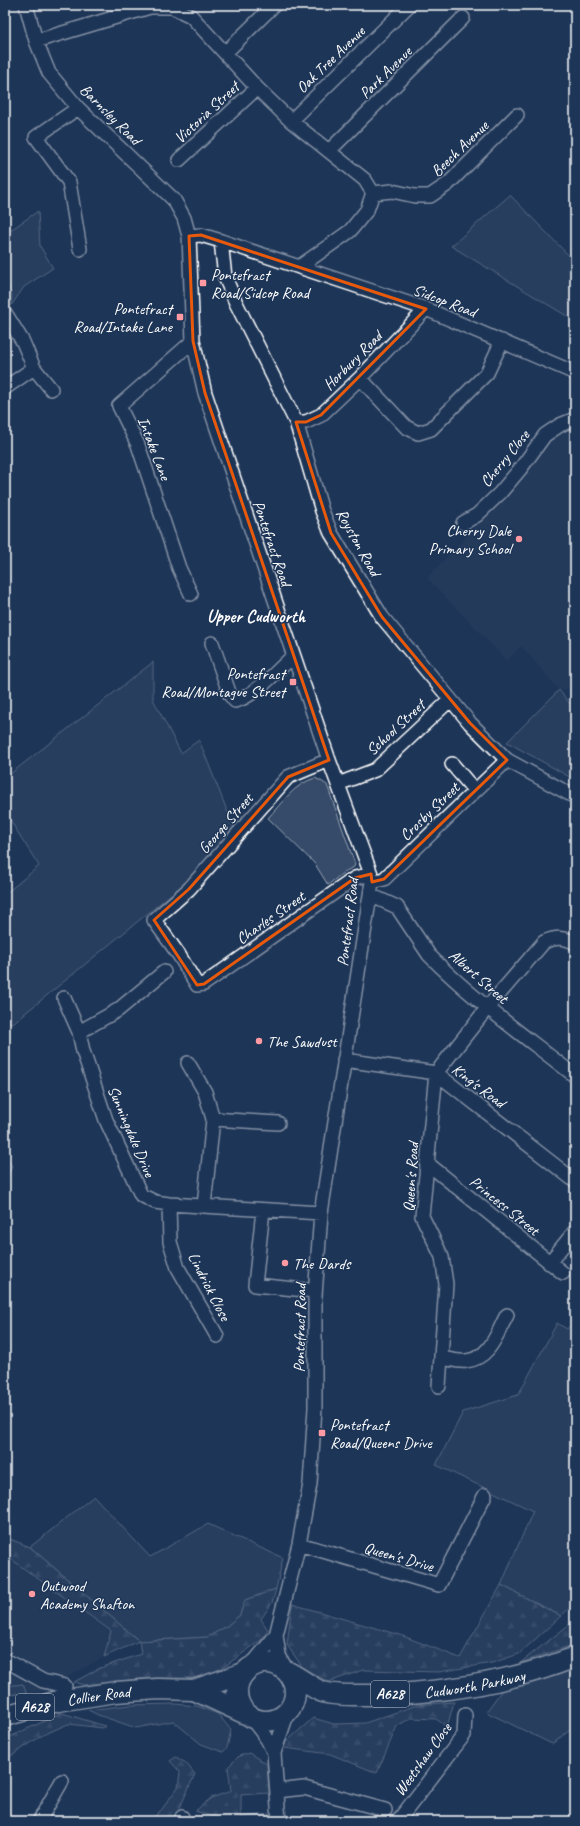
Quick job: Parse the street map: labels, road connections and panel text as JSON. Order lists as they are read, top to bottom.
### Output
{
  "streets": {
    "highway": ["Cudworth Parkway", "A628", "Collier Road"],
    "street": [
      "Oak Tree Avenue",
      "Park Avenue",
      "Victoria Street",
      "Barnsley Road",
      "Beech Avenue",
      "Sidcop Road",
      "Horbury Road",
      "Intake Lane",
      "Cherry Close",
      "Royston Road",
      "Pontefract Road",
      "School Street",
      "Crosby Street",
      "George Street",
      "Charles Street",
      "Albert Street",
      "King's Road",
      "Sunningdale Drive",
      "Queen's Road",
      "Princess Street",
      "Lindrick Close",
      "Queen's Drive",
      "Weetshaw Close"
    ]
  },
  "crossings": [
    ["Barnsley Road", "Pontefract Road"],
    ["Sidcop Road", "Horbury Road"],
    ["Sidcop Road", "Royston Road"],
    ["Horbury Road", "Royston Road"],
    ["Intake Lane", "Pontefract Road"],
    ["Royston Road", "School Street"],
    ["Royston Road", "Crosby Street"],
    ["Pontefract Road", "School Street"],
    ["Pontefract Road", "Crosby Street"],
    ["Pontefract Road", "George Street"],
    ["Pontefract Road", "Charles Street"],
    ["Pontefract Road", "Albert Street"],
    ["Pontefract Road", "King's Road"],
    ["Pontefract Road", "Sunningdale Drive"],
    ["Pontefract Road", "Queen's Drive"],
    ["Pontefract Road", "Cudworth Parkway"],
    ["Pontefract Road", "A628"],
    ["Pontefract Road", "Collier Road"],
    ["Crosby Street", "Charles Street"],
    ["George Street", "Charles Street"],
    ["King's Road", "Queen's Road"],
    ["Sunningdale Drive", "Lindrick Close"],
    ["Queen's Road", "Princess Street"],
    ["Cudworth Parkway", "A628"],
    ["Cudworth Parkway", "Collier Road"],
    ["A628", "Collier Road"]
  ],
  "districts": ["Upper Cudworth"],
  "places": {
    "transit": [
      "Pontefract Road/Sidcop Road",
      "Pontefract Road/Intake Lane",
      "Pontefract Road/Montague Street",
      "Pontefract Road/Queens Drive"
    ],
    "other": [
      "Cherry Dale Primary School",
      "The Sawdust",
      "The Dards",
      "Outwood Academy Shafton"
    ]
  }
}
